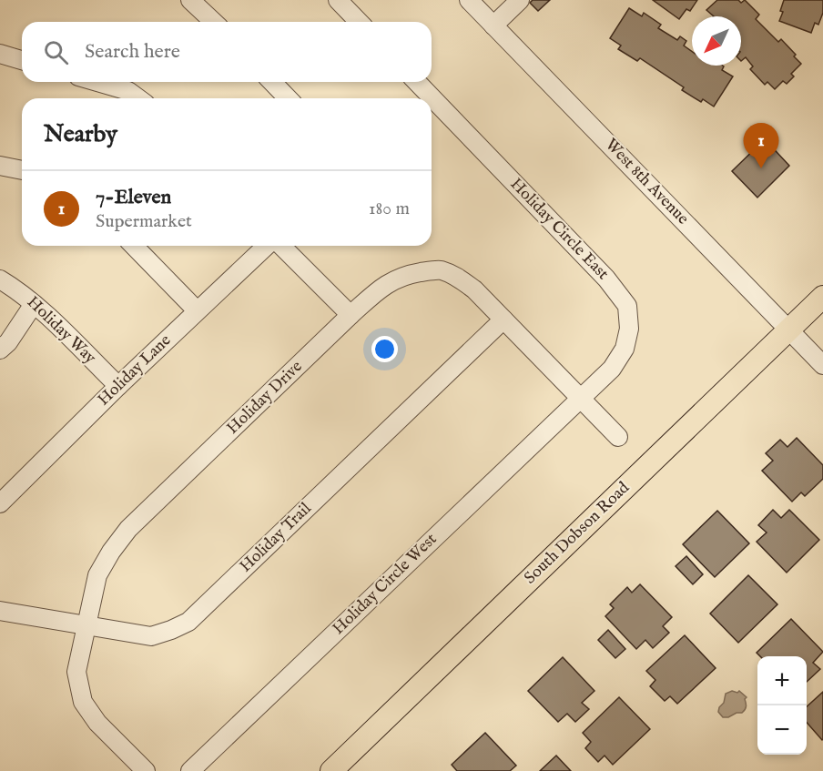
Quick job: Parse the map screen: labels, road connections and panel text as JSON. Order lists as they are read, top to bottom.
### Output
{
  "streets": {
    "main road": ["South Dobson Road"],
    "street": [
      "West 8th Avenue",
      "Holiday Circle East",
      "Holiday Way",
      "Holiday Lane",
      "Holiday Drive",
      "Holiday Trail",
      "Holiday Circle West"
    ]
  },
  "crossings": [
    ["West 8th Avenue", "South Dobson Road"],
    ["Holiday Circle East", "Holiday Drive"],
    ["Holiday Circle East", "Holiday Circle West"],
    ["Holiday Way", "Holiday Lane"],
    ["Holiday Drive", "Holiday Trail"],
    ["Holiday Drive", "Holiday Circle West"]
  ],
  "north": "bottom left",
  "page": {
    "search": "Search here",
    "heading": "Nearby",
    "pins": "1",
    "list": [
      {
        "mark": "1",
        "name": "7-Eleven",
        "note": "Supermarket",
        "value": "180 m"
      }
    ],
    "map_buttons": ["+", "−"]
  }
}
